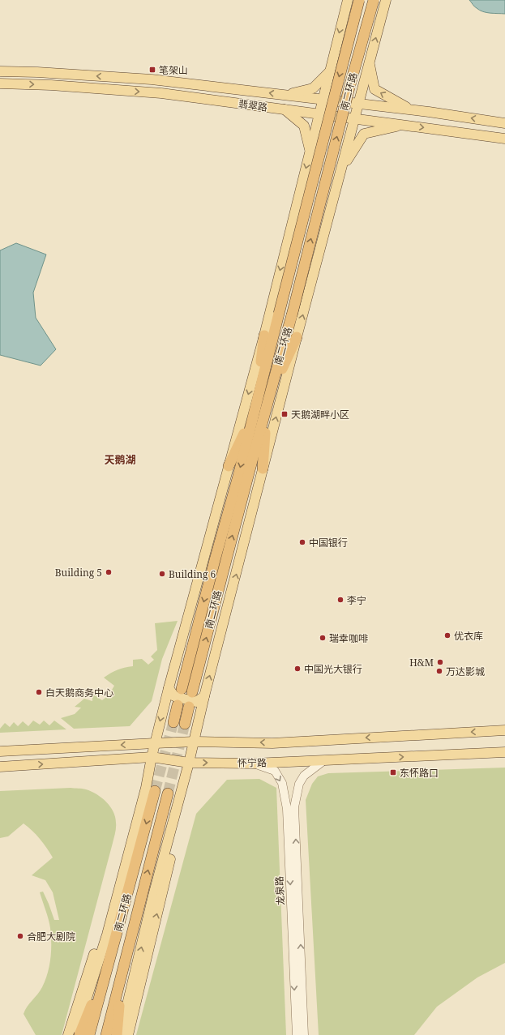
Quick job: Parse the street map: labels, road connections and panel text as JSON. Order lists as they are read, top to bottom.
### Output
{
  "streets": {
    "highway": ["南二环路"],
    "main road": ["翡翠路", "怀宁路"],
    "street": ["龙泉路"]
  },
  "crossings": [
    ["怀宁路", "龙泉路"]
  ],
  "districts": ["天鹅湖"],
  "places": {
    "transit": ["笔架山", "天鹅湖畔小区", "东怀路口"],
    "other": [
      "中国银行",
      "Building 5",
      "Building 6",
      "李宁",
      "优衣库",
      "瑞幸咖啡",
      "H&M",
      "中国光大银行",
      "万达影城",
      "白天鹅商务中心",
      "合肥大剧院"
    ]
  }
}
